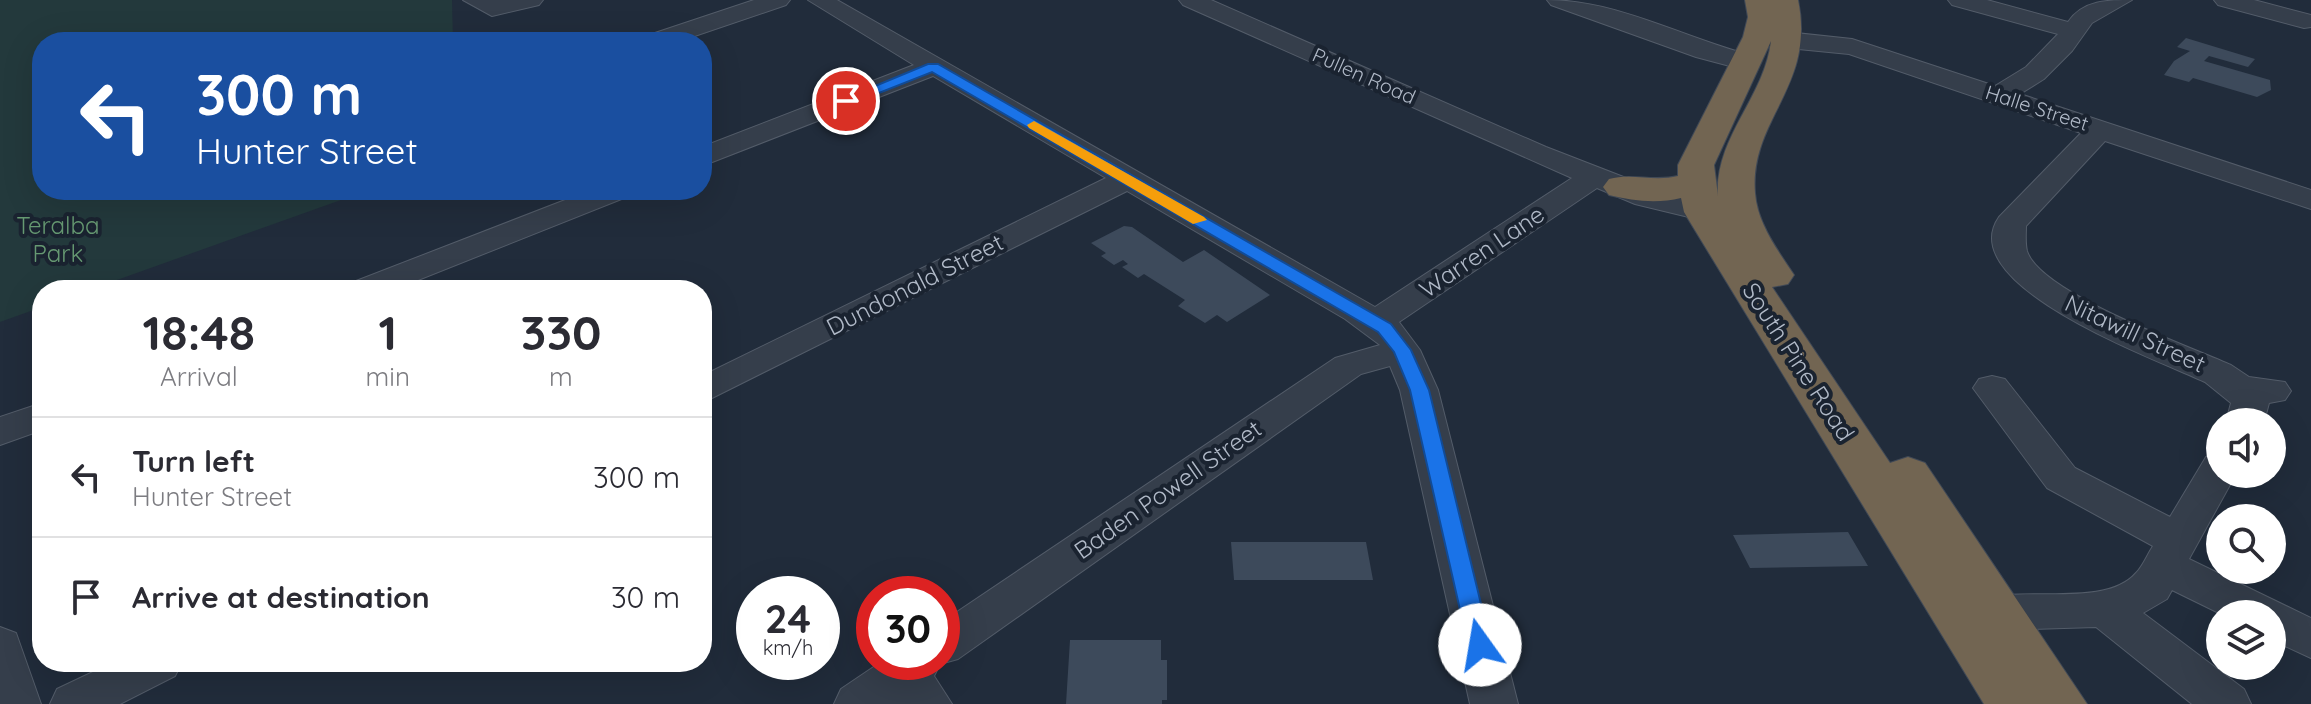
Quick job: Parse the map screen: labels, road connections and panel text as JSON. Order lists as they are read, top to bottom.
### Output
{
  "streets": {
    "highway": ["South Pine Road"],
    "street": [
      "Pullen Road",
      "Halle Street",
      "Warren Lane",
      "Dundonald Street",
      "Nitawill Street",
      "Baden Powell Street"
    ]
  },
  "crossings": [
    ["Pullen Road", "Warren Lane"],
    ["Halle Street", "Nitawill Street"],
    ["Halle Street", "South Pine Road"],
    ["Warren Lane", "Baden Powell Street"]
  ],
  "parks": ["Teralba Park"],
  "page": {
    "turn": ["300 m", "Hunter Street"],
    "eta": [
      "18:48",
      "Arrival",
      "1",
      "min",
      "330",
      "m"
    ],
    "list": [
      {
        "name": "Turn left",
        "note": "Hunter Street",
        "value": "300 m"
      },
      {
        "name": "Arrive at destination",
        "value": "30 m"
      }
    ],
    "speed": "24 km/h",
    "limit": "30"
  }
}
